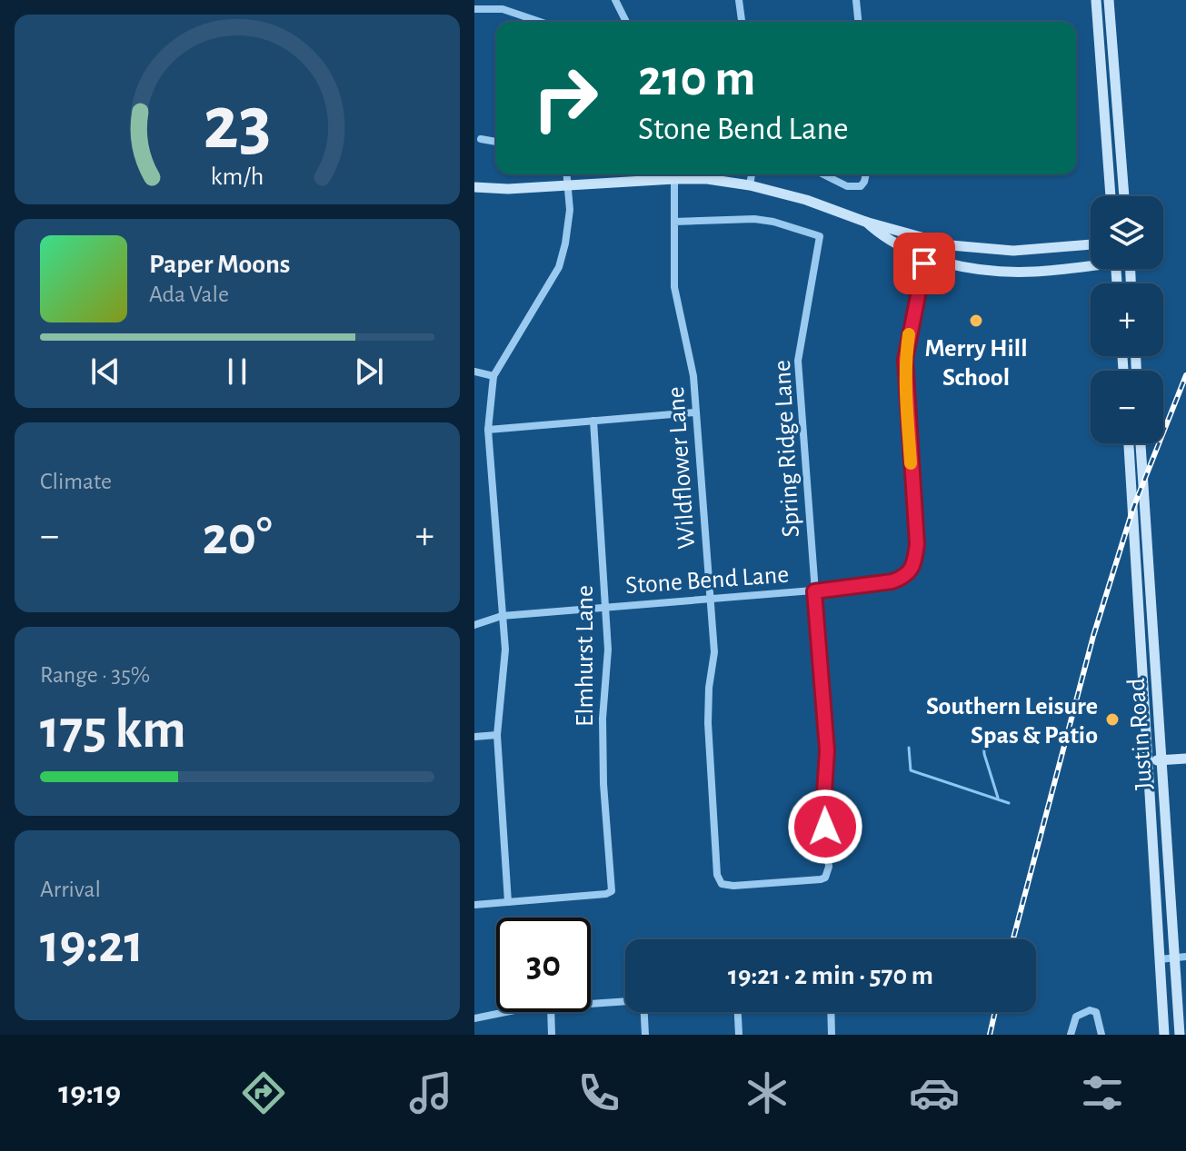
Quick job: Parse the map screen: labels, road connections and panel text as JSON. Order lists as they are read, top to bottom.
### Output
{
  "streets": {
    "main road": ["Justin Road"],
    "street": [
      "Spring Ridge Lane",
      "Wildflower Lane",
      "Stone Bend Lane",
      "Elmhurst Lane"
    ]
  },
  "crossings": [
    ["Spring Ridge Lane", "Wildflower Lane"],
    ["Spring Ridge Lane", "Stone Bend Lane"],
    ["Wildflower Lane", "Stone Bend Lane"],
    ["Stone Bend Lane", "Elmhurst Lane"]
  ],
  "places": ["Merry Hill School", "Southern Leisure Spas & Patio"],
  "page": {
    "turn": ["210 m", "Stone Bend Lane"],
    "map_buttons": ["+", "−"],
    "song": ["Paper Moons", "Ada Vale"],
    "tile": [
      "Climate",
      ["Range · 35%", "175 km"],
      ["Arrival", "19:21"]
    ],
    "heat": ["−", "20°", "+"],
    "limit": "30",
    "trip": "19:21 · 2 min · 570 m",
    "tabs": "19:19",
    "gauge": ["23", "km/h"]
  }
}
